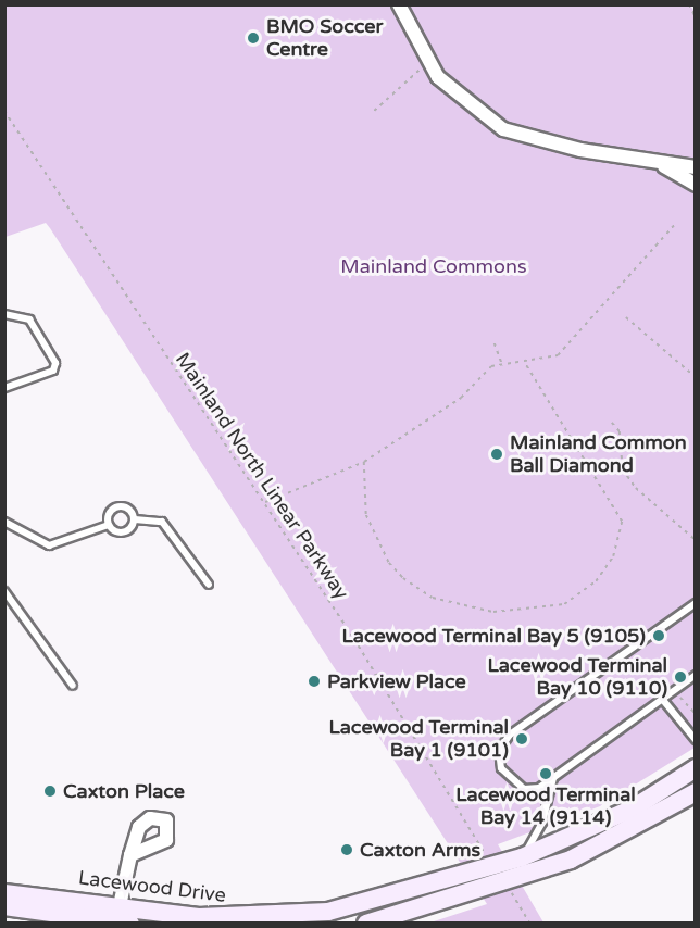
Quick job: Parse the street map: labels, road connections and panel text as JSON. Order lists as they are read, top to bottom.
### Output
{
  "streets": {
    "main road": ["Lacewood Drive"],
    "path": ["Mainland North Linear Parkway"]
  },
  "parks": ["Mainland Commons"],
  "places": [
    "BMO Soccer Centre",
    "Mainland Common Ball Diamond",
    "Lacewood Terminal Bay 5 (9105)",
    "Lacewood Terminal Bay 10 (9110)",
    "Parkview Place",
    "Lacewood Terminal Bay 1 (9101)",
    "Lacewood Terminal Bay 14 (9114)",
    "Caxton Place",
    "Caxton Arms"
  ]
}
